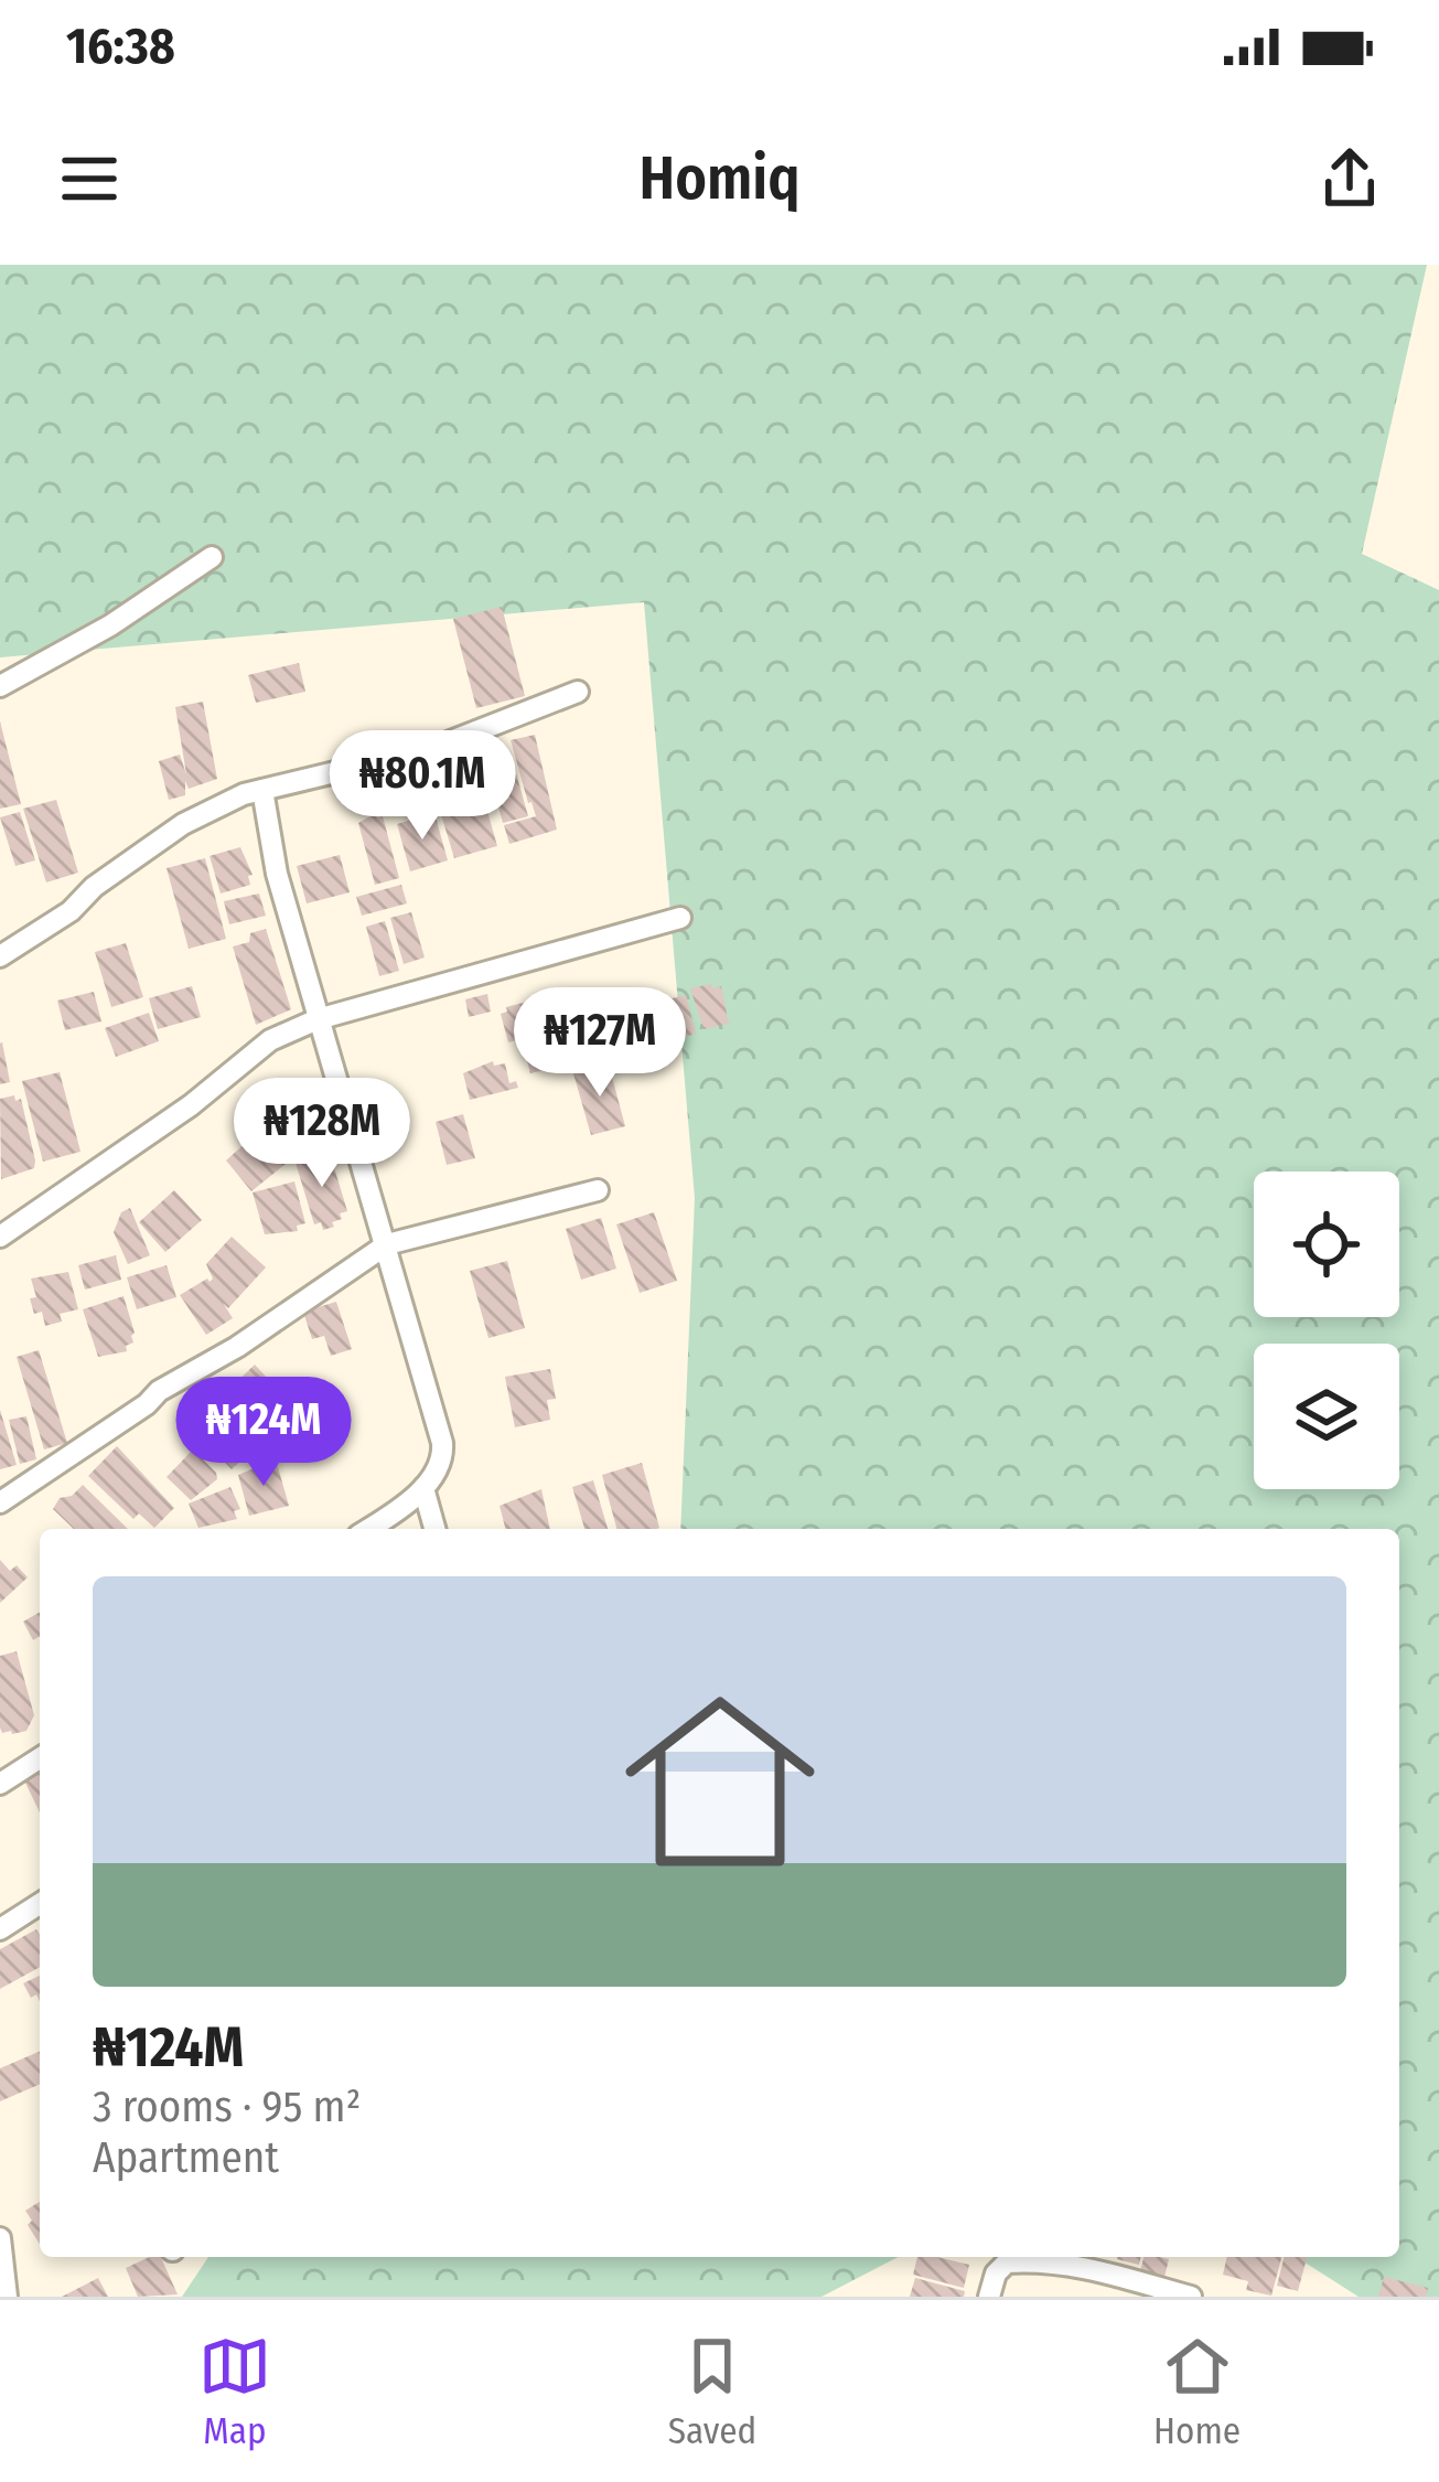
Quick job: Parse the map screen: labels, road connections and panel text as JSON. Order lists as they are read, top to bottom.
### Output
{
  "page": {
    "status": "16:38",
    "header": "Homiq",
    "price": [
      "₦80.1M",
      "₦127M",
      "₦128M",
      "₦124M"
    ],
    "list": [
      {
        "name": "₦124M",
        "note": "3 rooms · 95 m² · Apartment"
      }
    ],
    "tabs": ["Map", "Saved", "Home"]
  }
}
